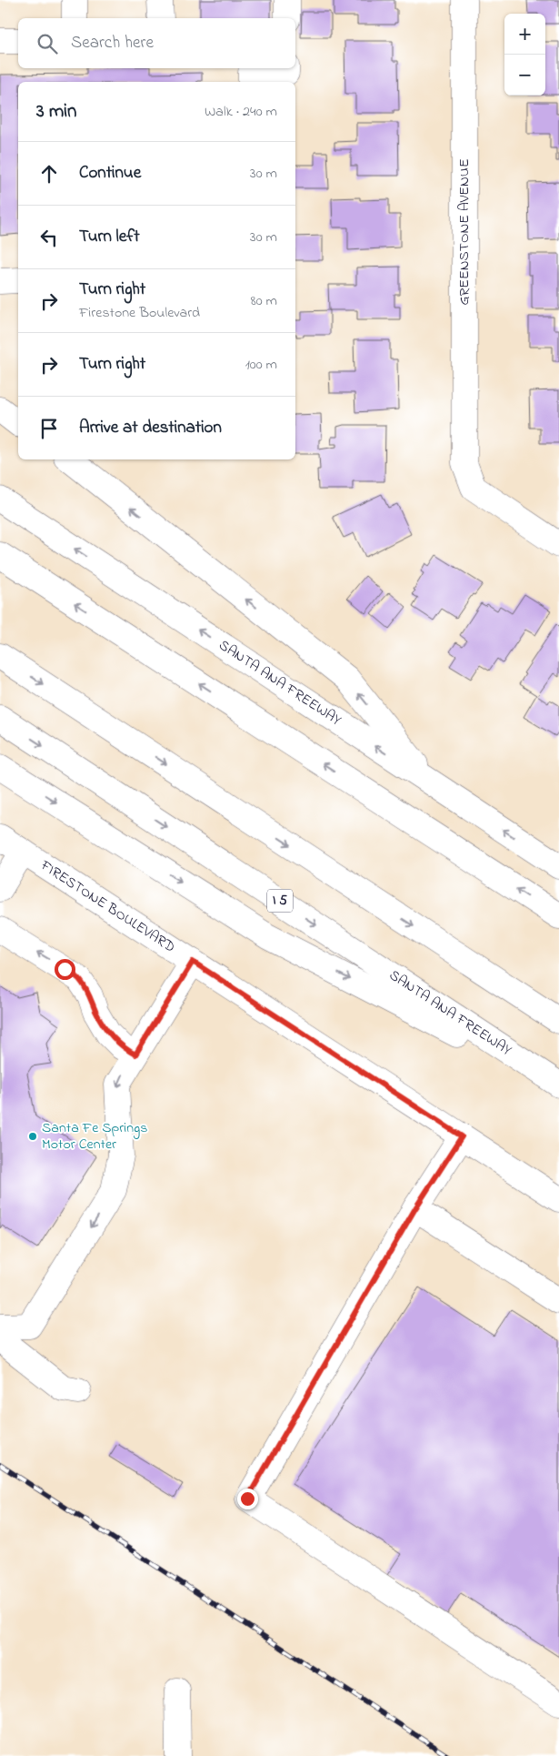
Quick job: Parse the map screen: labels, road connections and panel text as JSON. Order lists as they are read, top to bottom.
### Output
{
  "streets": {
    "main road": [
      "GREENSTONE AVENUE",
      "SANTA ANA FREEWAY",
      "I 5",
      "FIRESTONE BOULEVARD"
    ]
  },
  "places": ["Santa Fe Springs Motor Center"],
  "page": {
    "map_buttons": ["+", "−"],
    "search": "Search here",
    "heading": ["3 min", "Walk · 240 m"],
    "list": [
      ["Continue", "30 m"],
      ["Turn left", "30 m"],
      ["Turn right", "Firestone Boulevard", "80 m"],
      ["Turn right", "100 m"],
      "Arrive at destination"
    ]
  }
}
